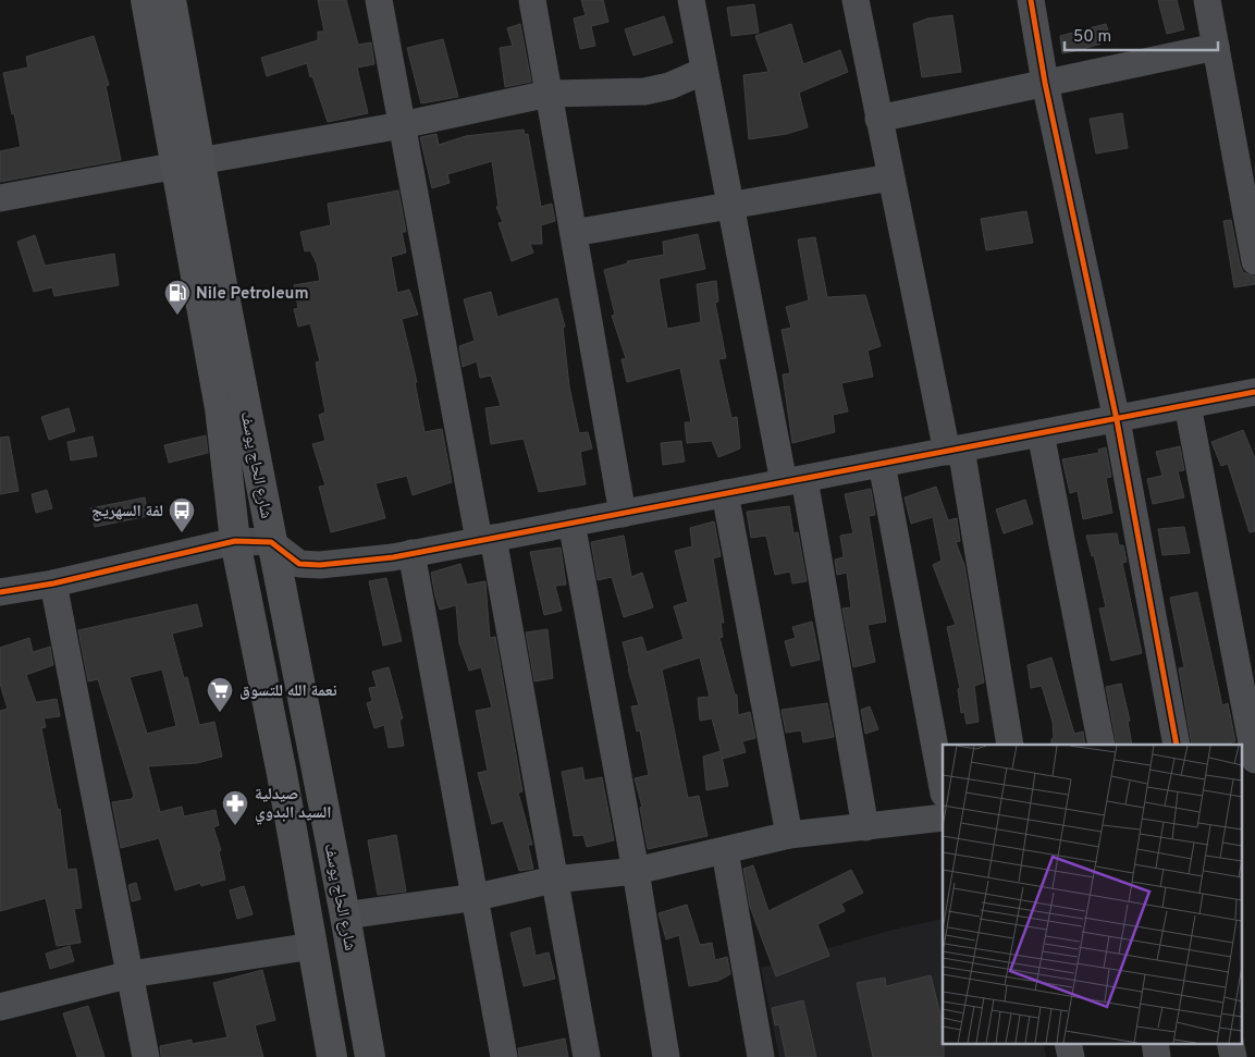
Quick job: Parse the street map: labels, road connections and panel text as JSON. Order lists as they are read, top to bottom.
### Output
{
  "streets": {
    "main road": ["شارع الحاج يوسف"]
  },
  "places": {
    "fuel station": ["Nile Petroleum"],
    "bus stop": ["لفة السهريج"],
    "supermarket": ["نعمة الله للتسوق"],
    "pharmacy": ["صيدلية السيد البدوي"]
  },
  "scale_bar": "50 m"
}
